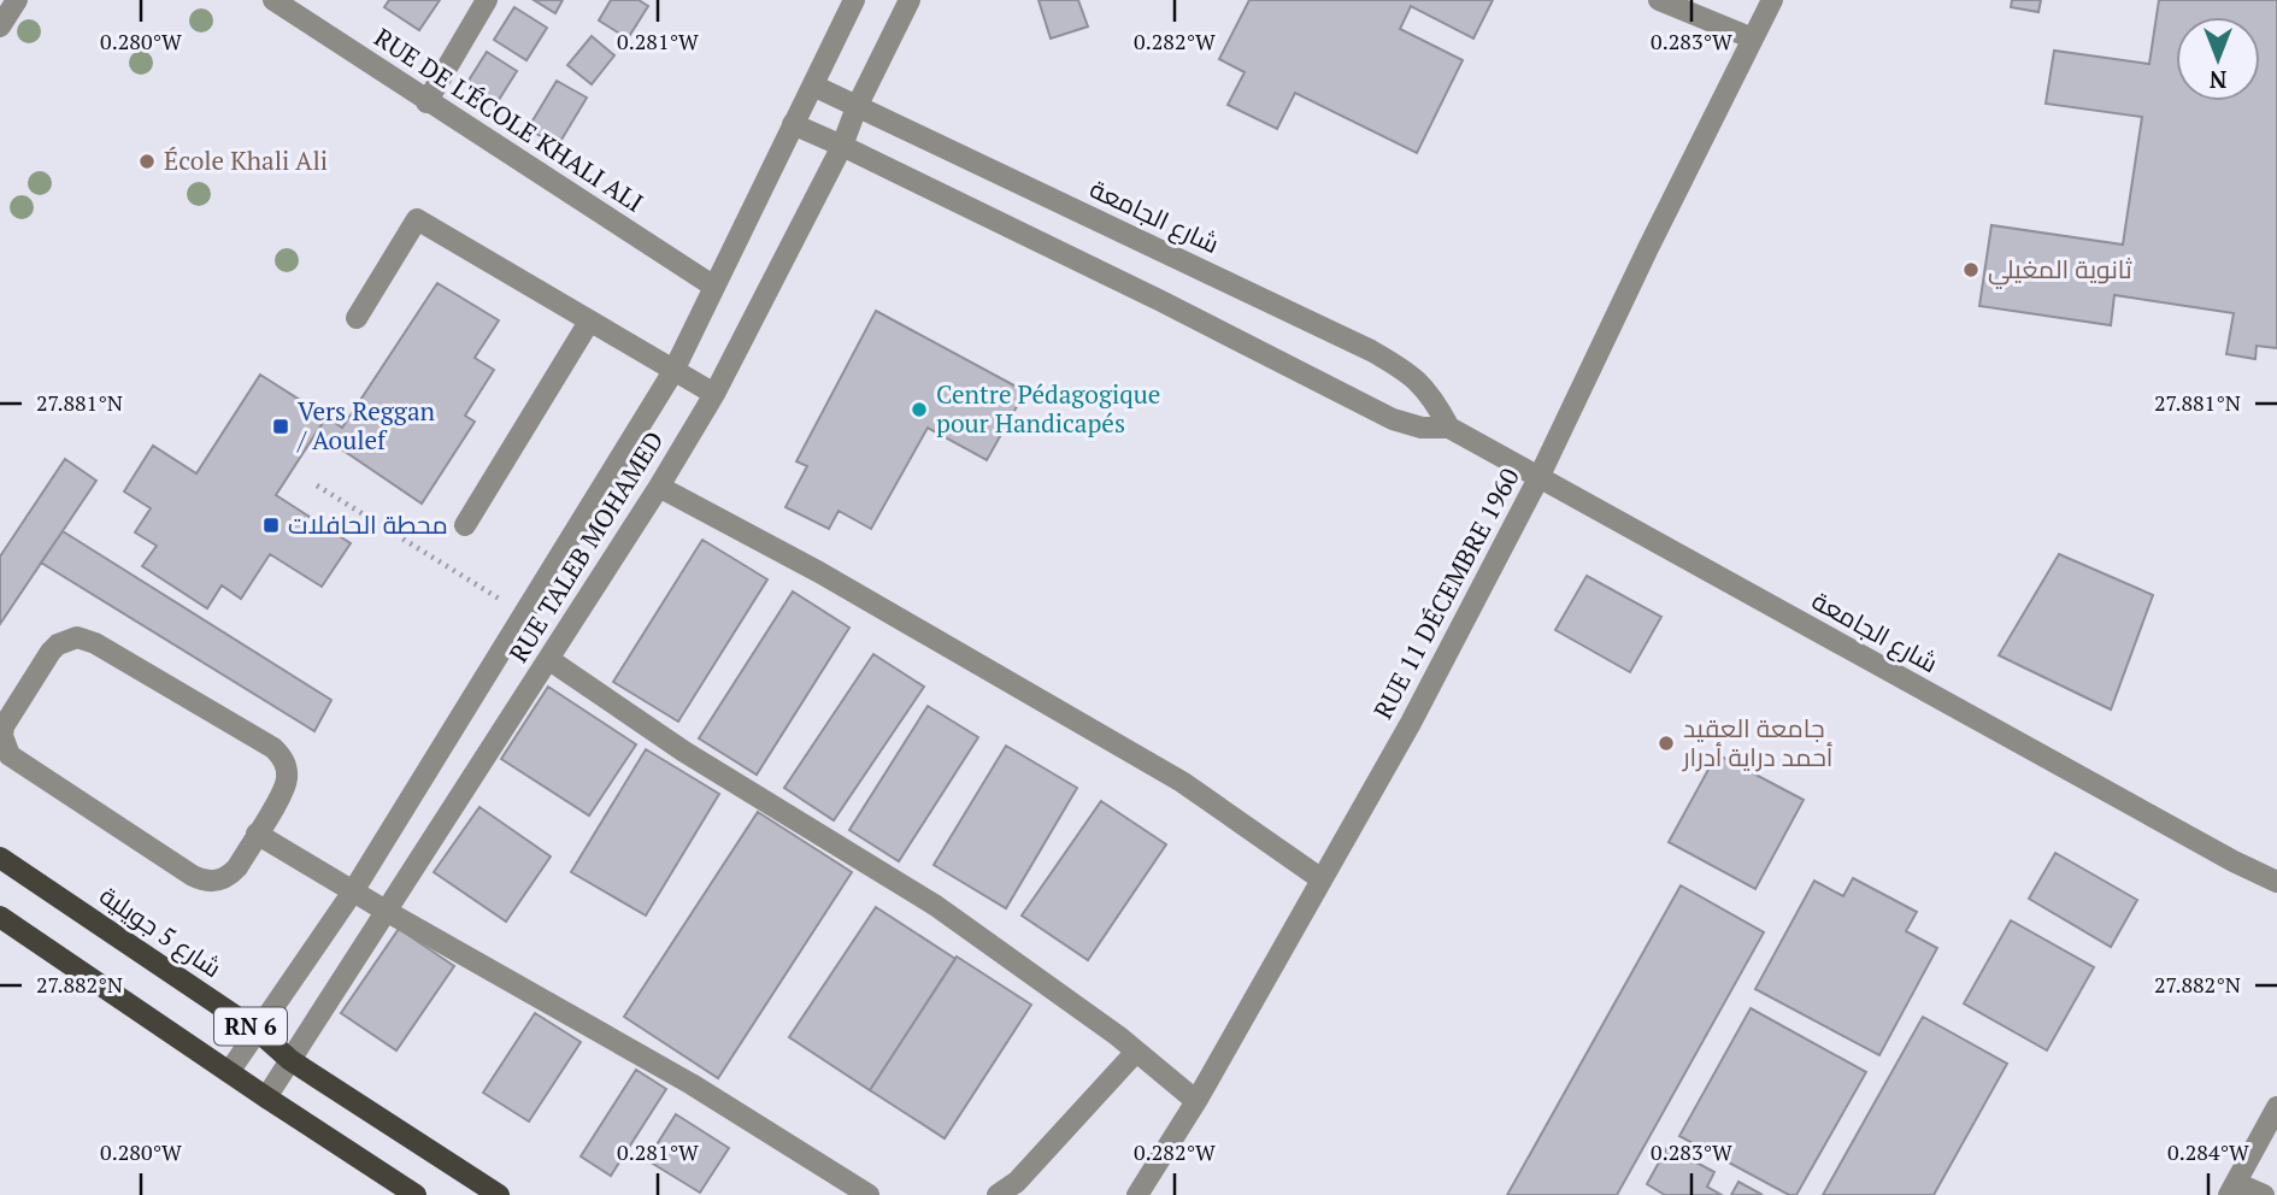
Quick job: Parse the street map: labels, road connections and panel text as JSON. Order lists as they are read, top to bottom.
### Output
{
  "streets": {
    "main road": ["شارع 5 جويلية", "RN 6"],
    "street": [
      "RUE DE L'ÉCOLE KHALI ALI",
      "شارع الجامعة",
      "RUE TALEB MOHAMED",
      "RUE 11 DÉCEMBRE 1960"
    ]
  },
  "crossings": [
    ["RUE DE L'ÉCOLE KHALI ALI", "RUE TALEB MOHAMED"],
    ["شارع الجامعة", "RUE TALEB MOHAMED"],
    ["شارع الجامعة", "RUE 11 DÉCEMBRE 1960"],
    ["RUE TALEB MOHAMED", "شارع 5 جويلية"],
    ["RUE TALEB MOHAMED", "RN 6"]
  ],
  "places": {
    "other": [
      "École Khali Ali",
      "ثانوية المغيلي",
      "Centre Pédagogique pour Handicapés",
      "جامعة العقيد أحمد دراية أدرار"
    ],
    "transit": ["Vers Reggan / Aoulef", "محطة الحافلات"]
  },
  "north": "bottom",
  "coordinates": [
    "0.280°W",
    "0.281°W",
    "0.282°W",
    "0.283°W",
    "27.881°N",
    "27.882°N",
    "0.284°W"
  ]
}
